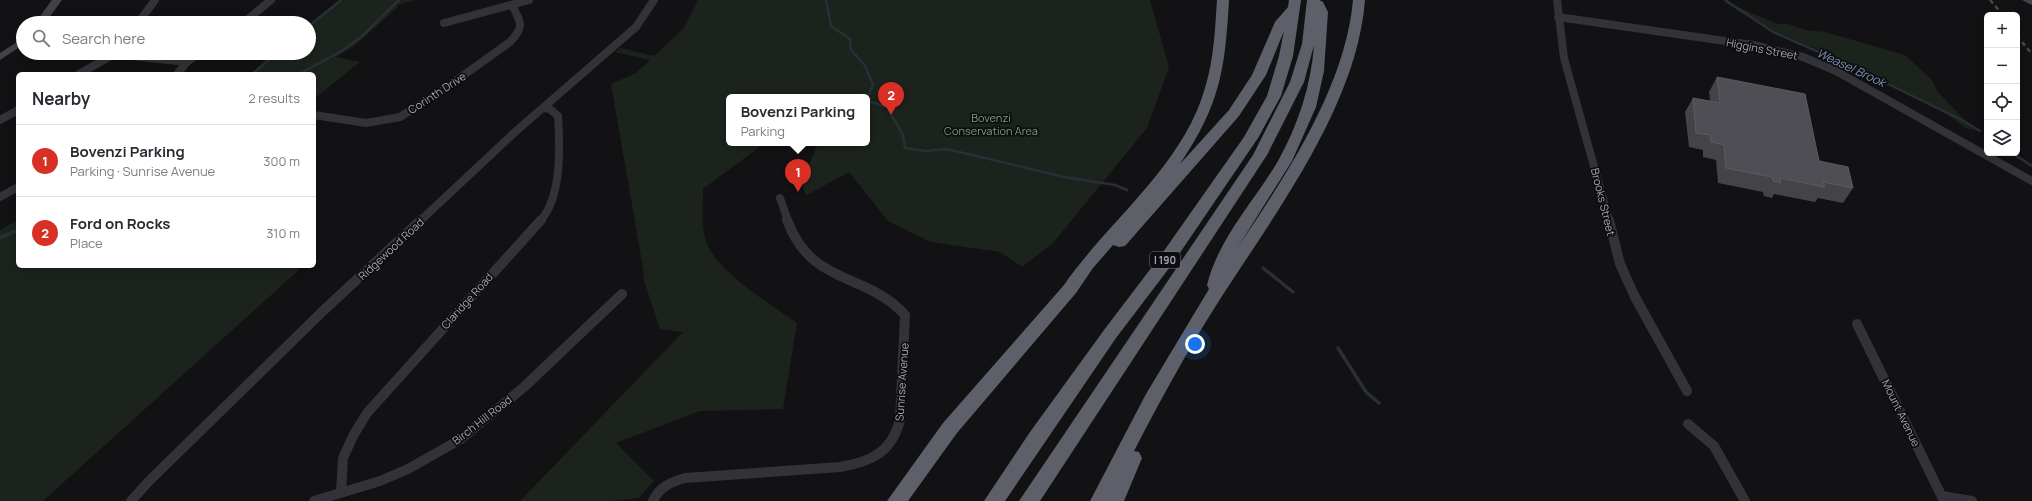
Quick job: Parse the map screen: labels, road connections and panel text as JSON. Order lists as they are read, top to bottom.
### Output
{
  "streets": {
    "highway": ["I 190"],
    "street": [
      "Higgins Street",
      "Corinth Drive",
      "Brooks Street",
      "Ridgewood Road",
      "Claridge Road",
      "Sunrise Avenue",
      "Mount Avenue",
      "Birch Hill Road"
    ]
  },
  "crossings": [
    ["Higgins Street", "Brooks Street"],
    ["Ridgewood Road", "Claridge Road"],
    ["Claridge Road", "Birch Hill Road"]
  ],
  "water": ["Weasel Brook"],
  "parks": ["Bovenzi Conservation Area"],
  "page": {
    "map_buttons": ["+", "−"],
    "search": "Search here",
    "heading": ["Nearby", "2 results"],
    "pins": ["2", "1"],
    "popup": ["Bovenzi Parking", "Parking"],
    "list": [
      {
        "mark": "1",
        "name": "Bovenzi Parking",
        "note": "Parking · Sunrise Avenue",
        "value": "300 m"
      },
      {
        "mark": "2",
        "name": "Ford on Rocks",
        "note": "Place",
        "value": "310 m"
      }
    ]
  }
}
